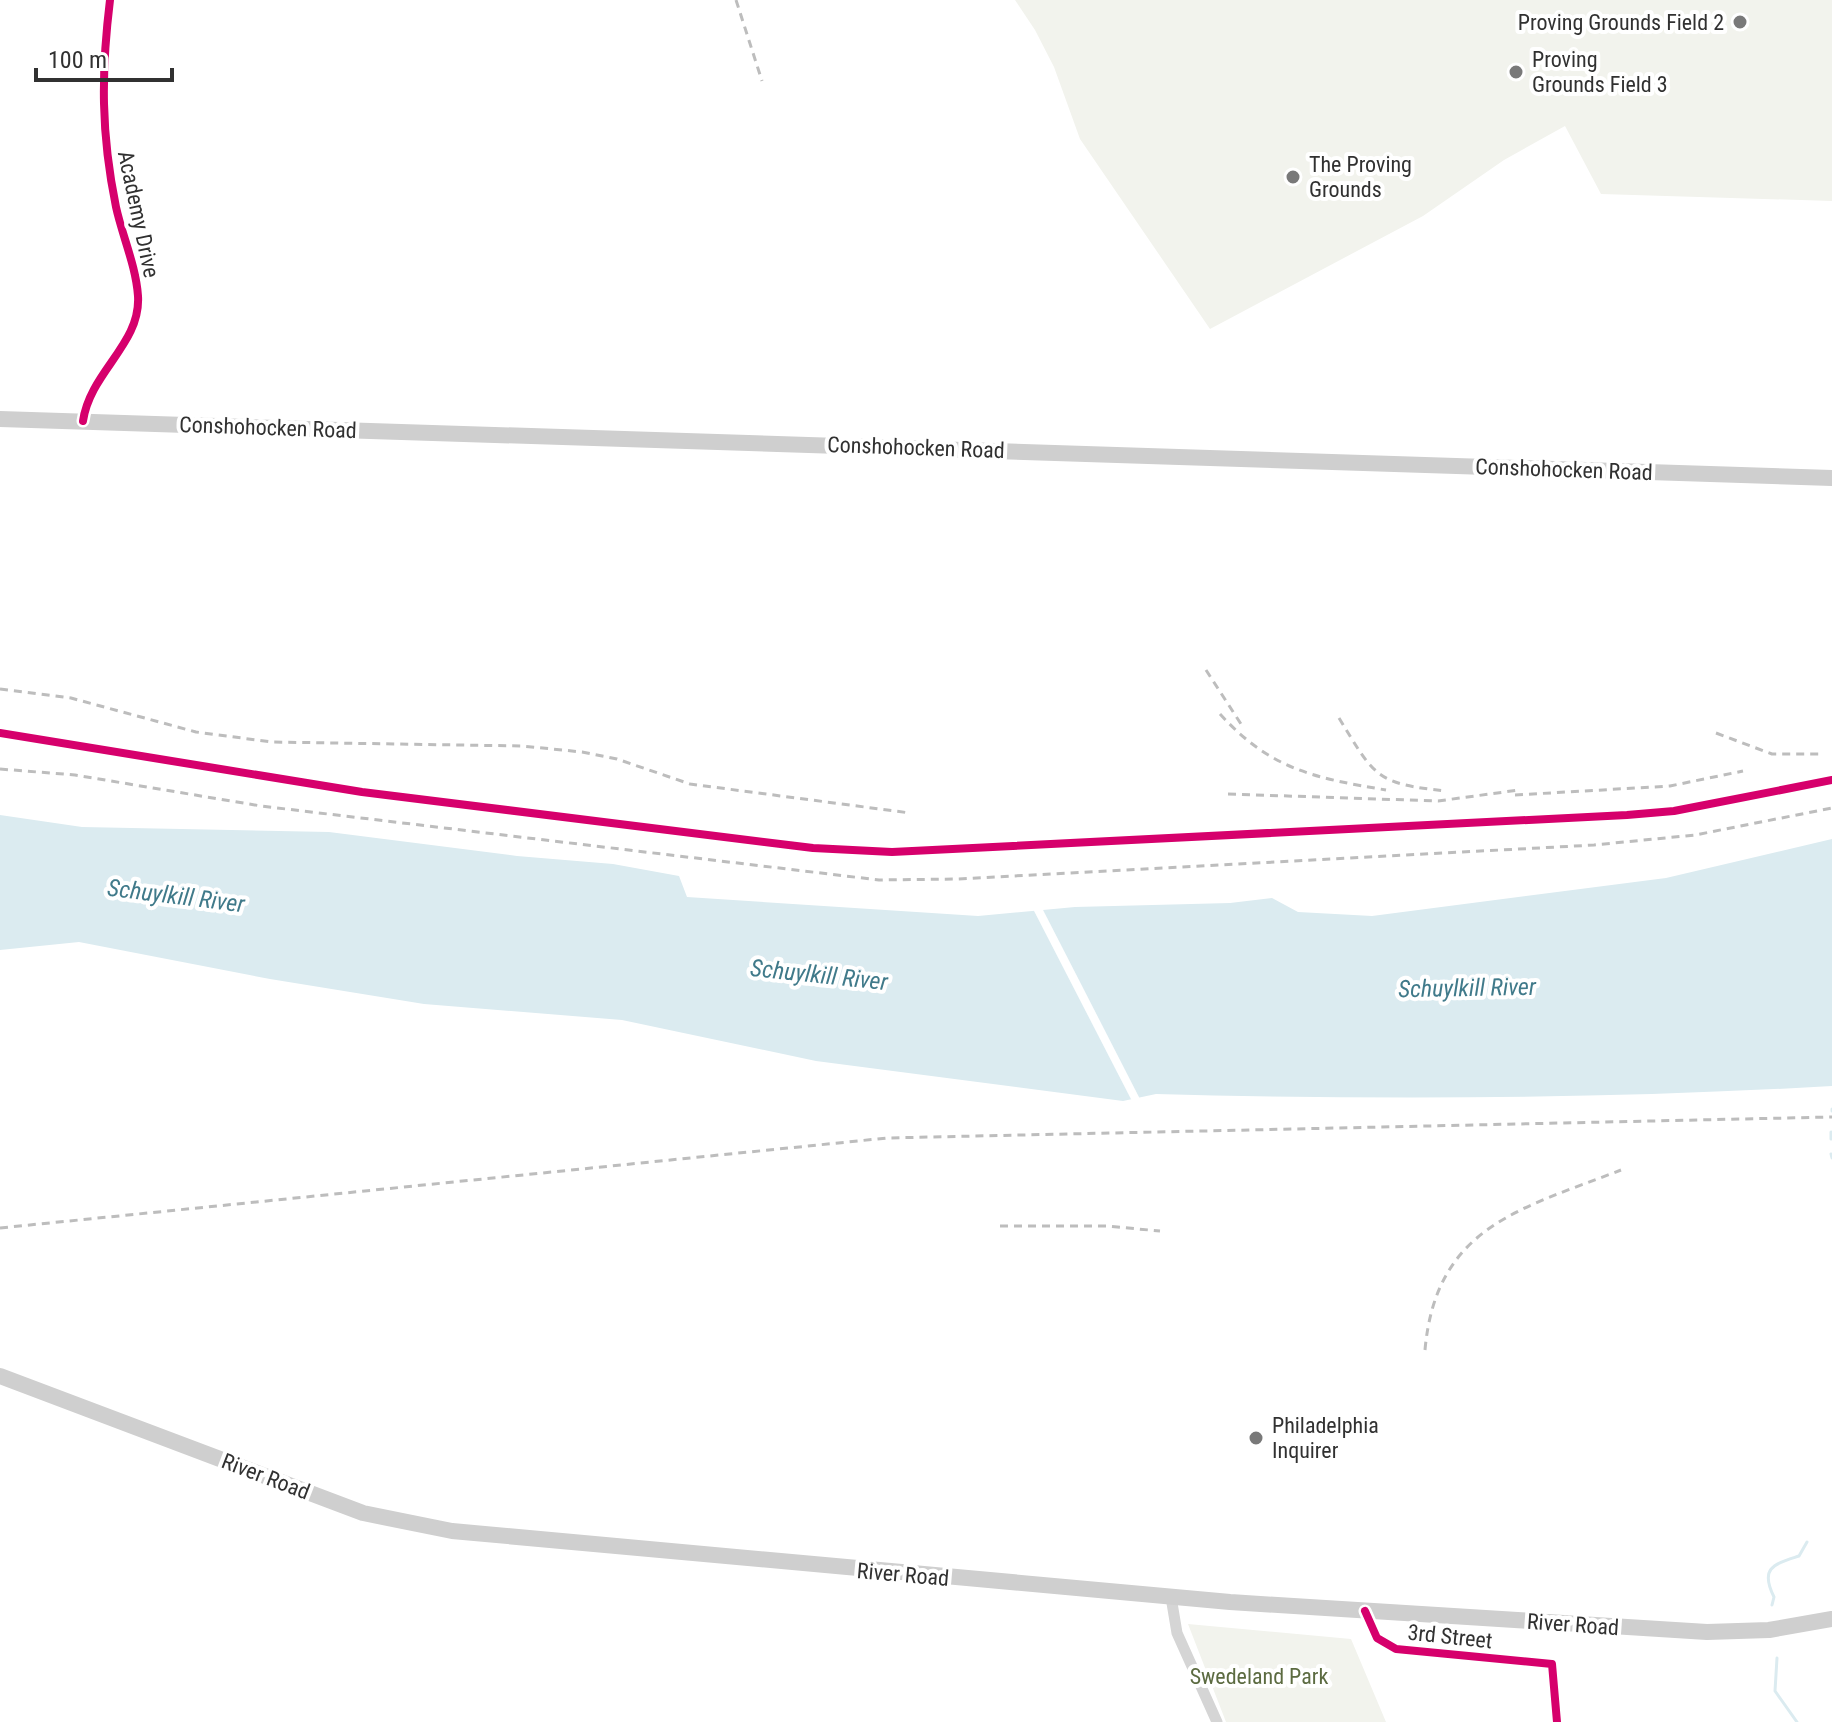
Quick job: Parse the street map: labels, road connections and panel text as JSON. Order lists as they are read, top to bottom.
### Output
{
  "streets": {
    "main road": ["Conshohocken Road", "River Road"],
    "street": ["Academy Drive", "3rd Street"]
  },
  "crossings": [
    ["Academy Drive", "Conshohocken Road"],
    ["River Road", "3rd Street"]
  ],
  "water": ["Schuylkill River"],
  "parks": ["Swedeland Park"],
  "places": [
    "Proving Grounds Field 2",
    "Proving Grounds Field 3",
    "The Proving Grounds",
    "Philadelphia Inquirer"
  ],
  "scale_bar": "100 m"
}
